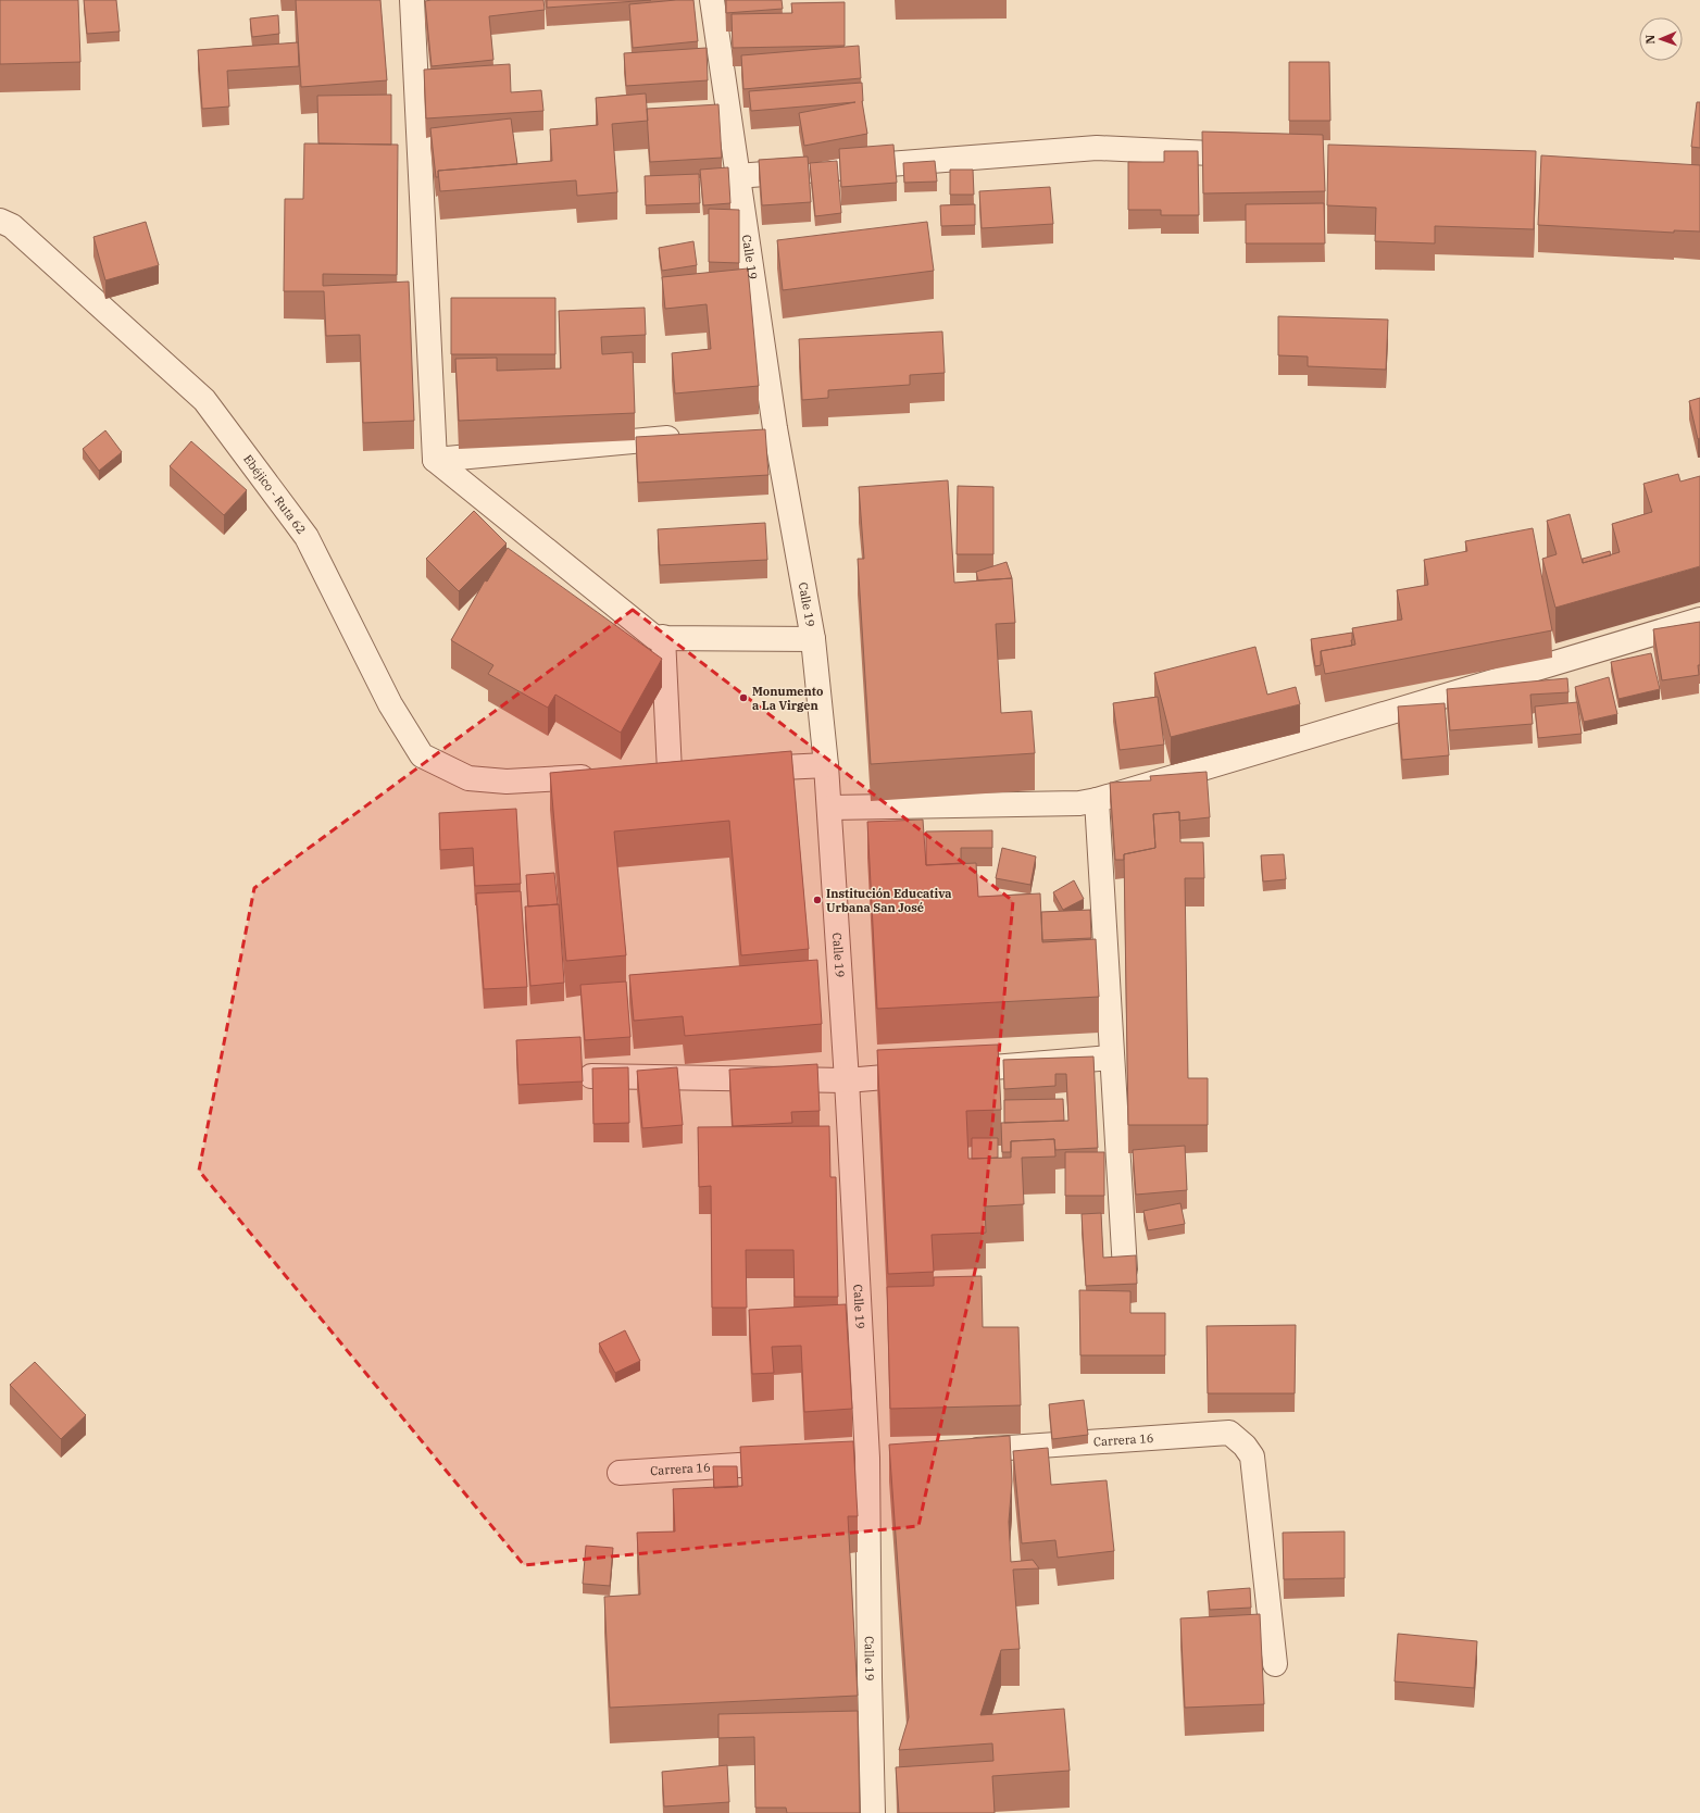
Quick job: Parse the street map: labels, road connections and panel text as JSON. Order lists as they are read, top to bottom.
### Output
{
  "streets": {
    "street": ["Calle 19", "Ebéjico - Ruta 62", "Carrera 16"]
  },
  "places": ["Monumento a La Virgen", "Institución Educativa Urbana San José"],
  "north": "left"
}
